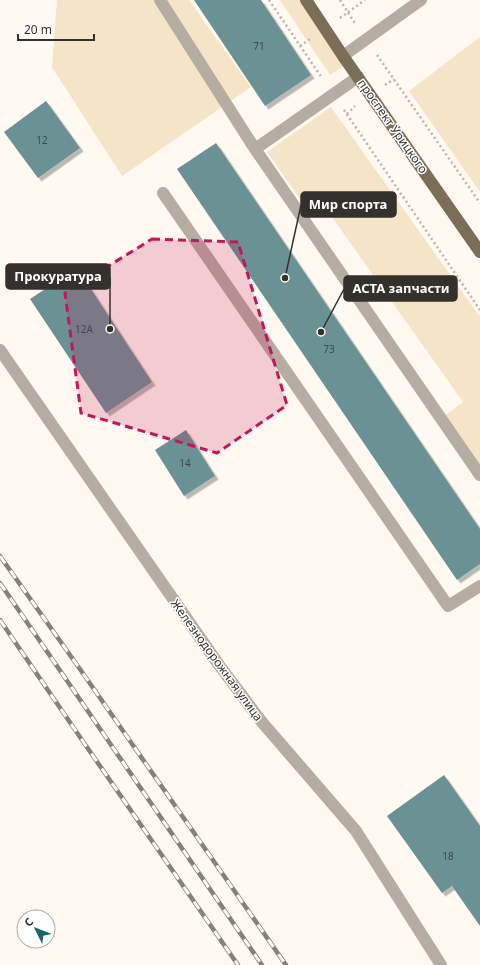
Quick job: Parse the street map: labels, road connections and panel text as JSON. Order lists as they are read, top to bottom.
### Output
{
  "streets": {
    "main road": ["проспект Урицкого"],
    "street": ["Железнодорожная улица"]
  },
  "places": ["Мир спорта", "Прокуратура", "АСТА запчасти"],
  "house_numbers": [
    "71",
    "12",
    "12А",
    "73",
    "14",
    "18"
  ],
  "scale_bar": "20 m",
  "north": "top left"
}
